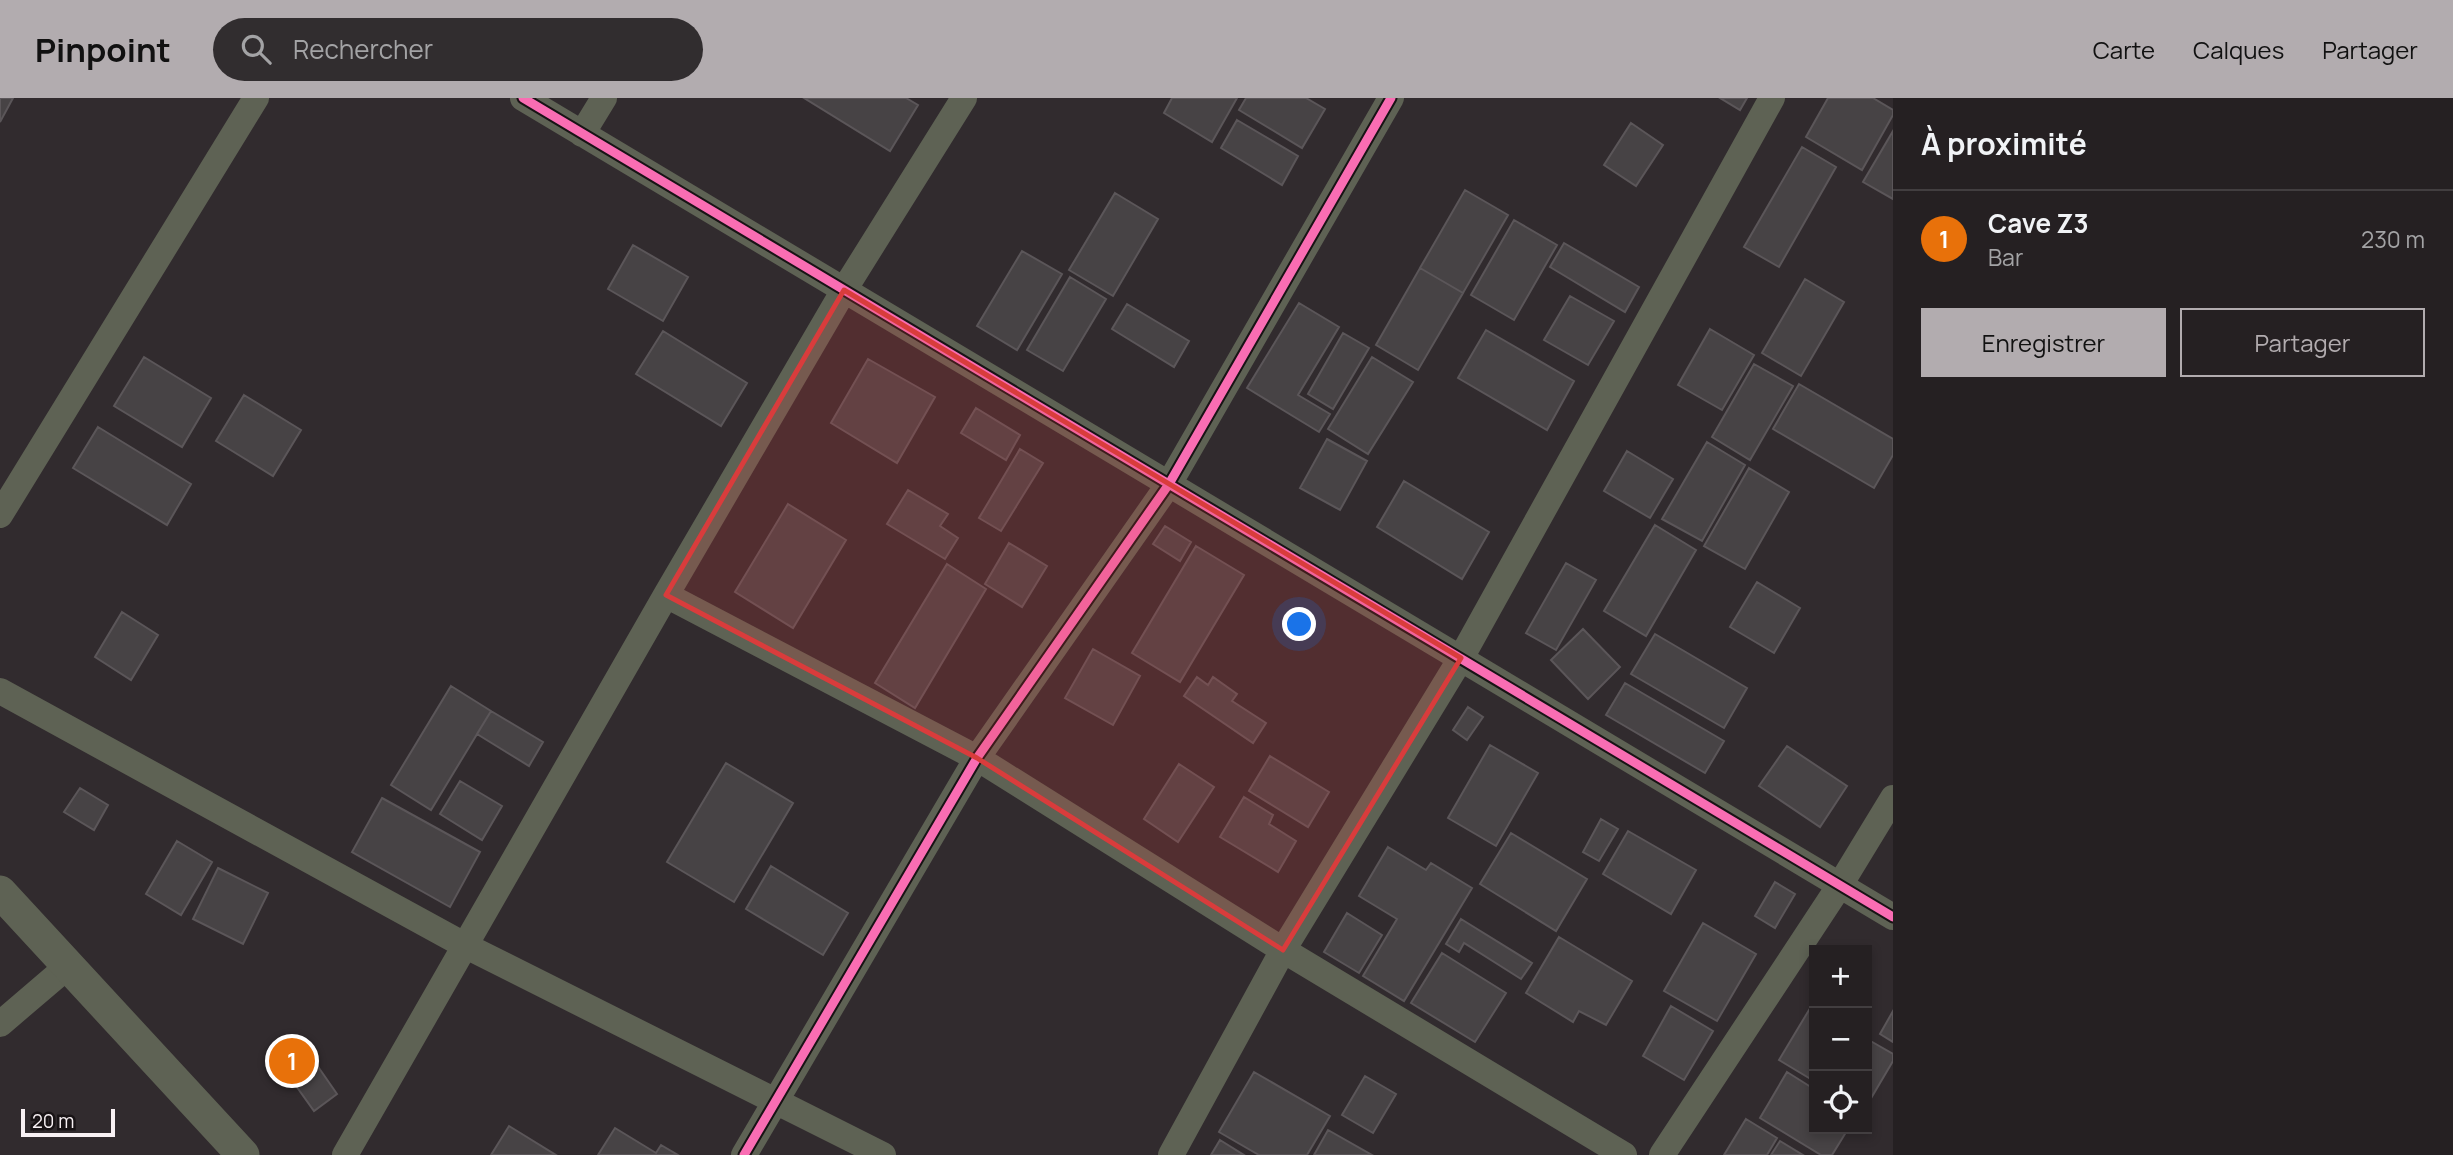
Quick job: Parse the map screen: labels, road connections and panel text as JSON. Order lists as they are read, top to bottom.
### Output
{
  "scale_bar": "20 m",
  "page": {
    "header": "Pinpoint",
    "search": "Rechercher",
    "nav": ["Carte", "Calques", "Partager"],
    "heading": "À proximité",
    "list": [
      {
        "mark": "1",
        "name": "Cave Z3",
        "note": "Bar",
        "value": "230 m"
      }
    ],
    "buttons": ["Enregistrer", "Partager"],
    "map_buttons": ["+", "−"],
    "pins": "1",
    "scale": "20 m"
  }
}
